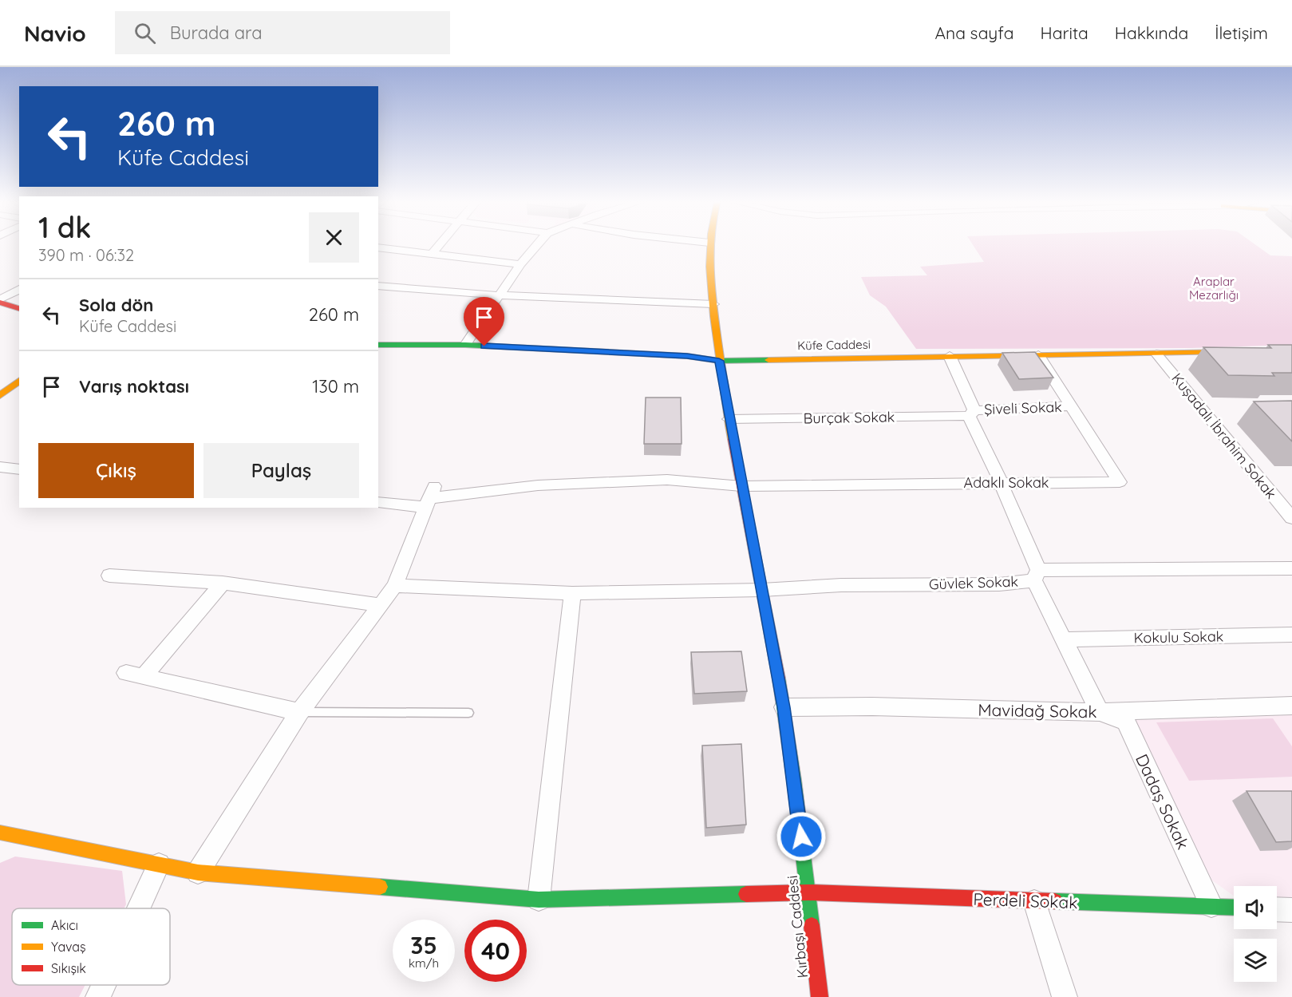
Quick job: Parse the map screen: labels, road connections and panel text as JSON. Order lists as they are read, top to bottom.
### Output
{
  "streets": {
    "street": [
      "Küfe Caddesi",
      "Şiveli Sokak",
      "Burçak Sokak",
      "Kuşadalı İbrahim Sokak",
      "Adaklı Sokak",
      "Güvlek Sokak",
      "Kokulu Sokak",
      "Mavidağ Sokak",
      "Dadaş Sokak",
      "Perdeli Sokak",
      "Kırbaşı Caddesi"
    ]
  },
  "crossings": [
    ["Küfe Caddesi", "Kuşadalı İbrahim Sokak"],
    ["Küfe Caddesi", "Adaklı Sokak"],
    ["Küfe Caddesi", "Kırbaşı Caddesi"],
    ["Şiveli Sokak", "Burçak Sokak"],
    ["Şiveli Sokak", "Adaklı Sokak"],
    ["Burçak Sokak", "Kırbaşı Caddesi"],
    ["Adaklı Sokak", "Kırbaşı Caddesi"],
    ["Güvlek Sokak", "Kırbaşı Caddesi"],
    ["Mavidağ Sokak", "Dadaş Sokak"],
    ["Mavidağ Sokak", "Kırbaşı Caddesi"],
    ["Dadaş Sokak", "Perdeli Sokak"],
    ["Perdeli Sokak", "Kırbaşı Caddesi"]
  ],
  "parks": ["Araplar Mezarlığı"],
  "legend": ["Akıcı", "Yavaş", "Sıkışık"],
  "page": {
    "header": "Navio",
    "search": "Burada ara",
    "nav": [
      "Ana sayfa",
      "Harita",
      "Hakkında",
      "İletişim"
    ],
    "turn": ["260 m", "Küfe Caddesi"],
    "heading": ["1 dk", "390 m · 06:32"],
    "list": [
      {
        "name": "Sola dön",
        "note": "Küfe Caddesi",
        "value": "260 m"
      },
      {
        "name": "Varış noktası",
        "value": "130 m"
      }
    ],
    "buttons": ["Çıkış", "Paylaş"],
    "speed": "35 km/h",
    "limit": "40"
  }
}
